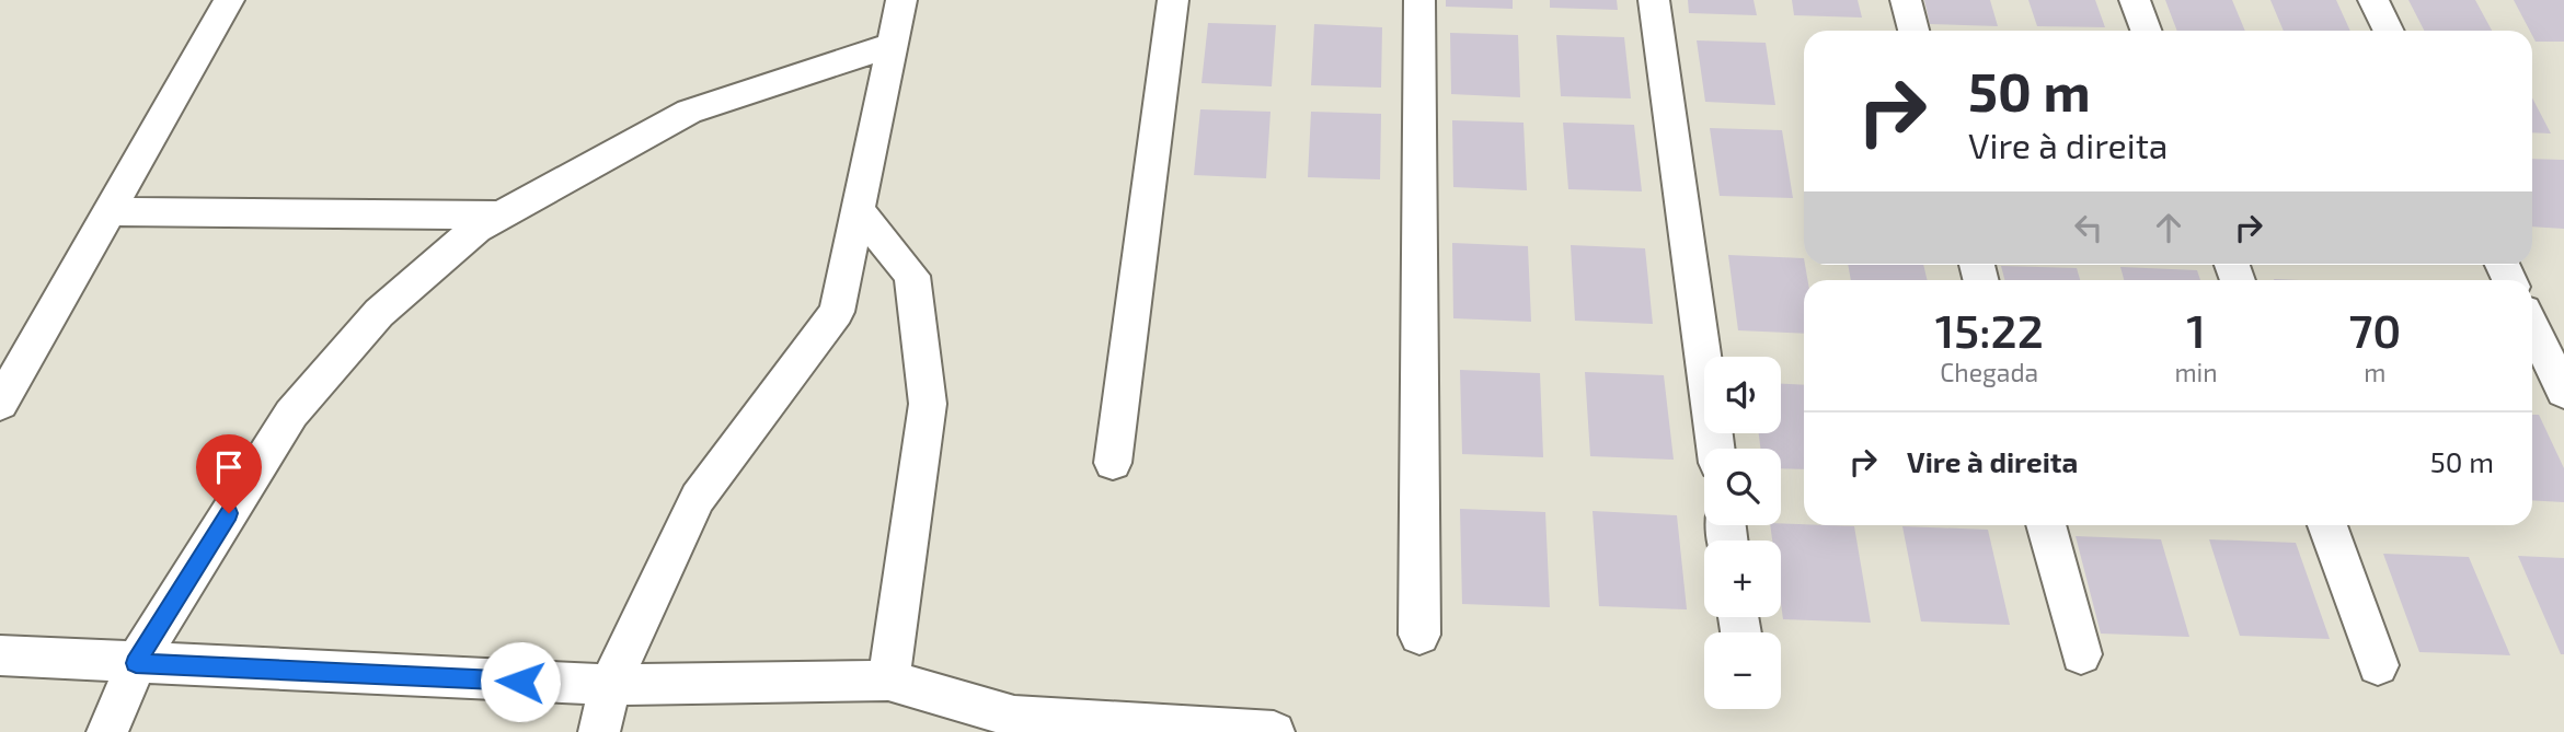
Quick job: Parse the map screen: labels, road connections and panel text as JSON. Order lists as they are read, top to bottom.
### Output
{
  "page": {
    "turn": ["50 m", "Vire à direita"],
    "eta": [
      "15:22",
      "Chegada",
      "1",
      "min",
      "70",
      "m"
    ],
    "map_buttons": ["+", "−"],
    "list": [
      {
        "name": "Vire à direita",
        "value": "50 m"
      }
    ]
  }
}
